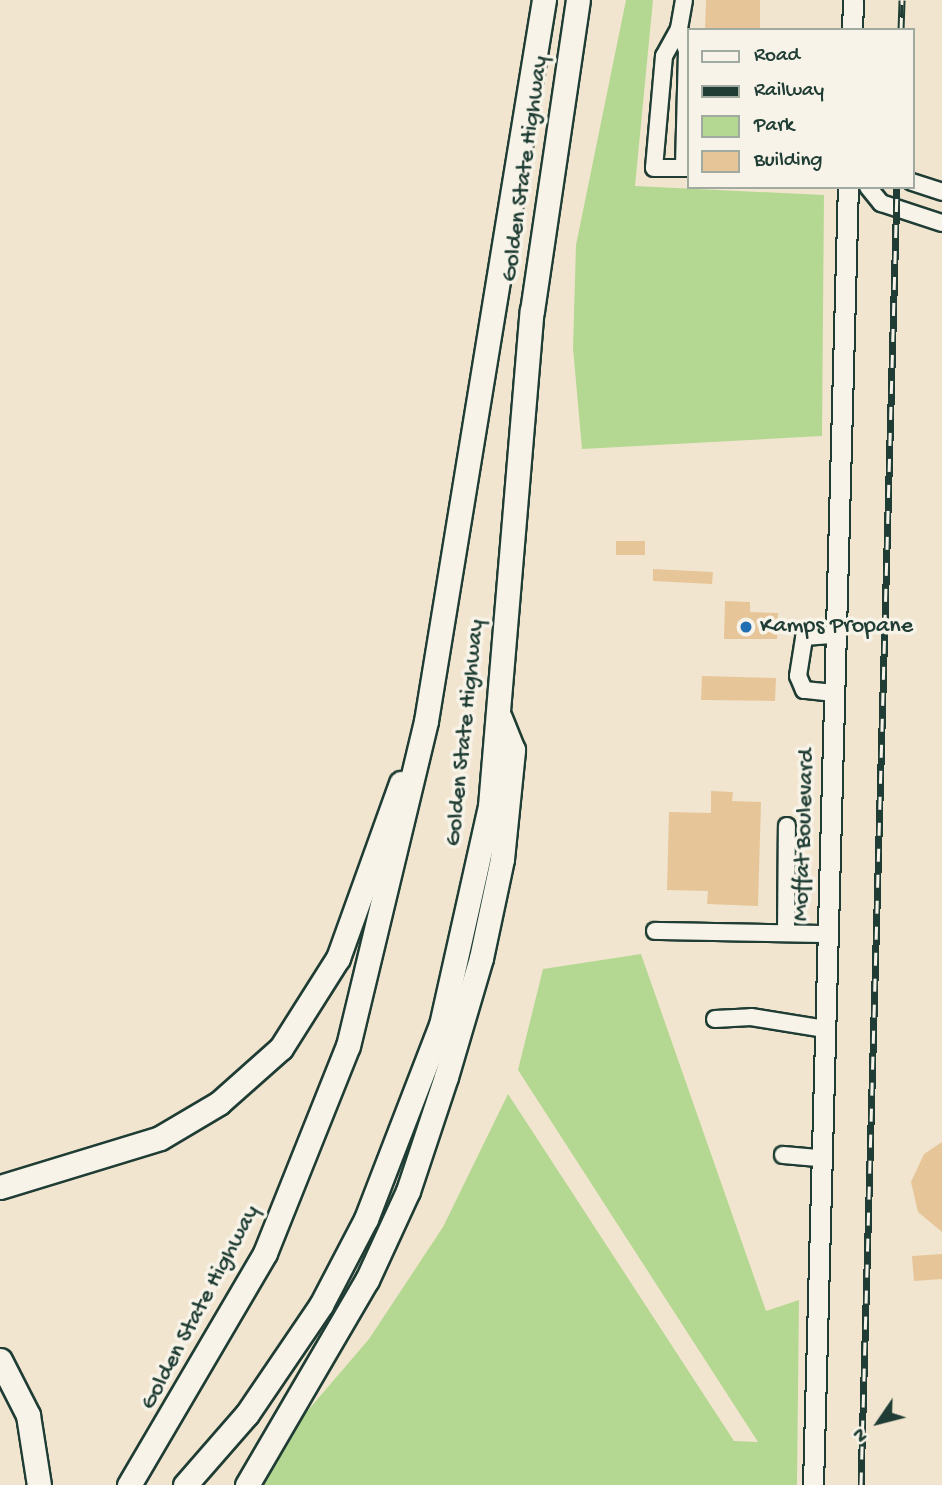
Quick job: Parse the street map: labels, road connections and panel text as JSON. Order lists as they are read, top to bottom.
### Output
{
  "streets": {
    "highway": ["Golden State Highway"],
    "main road": ["Moffat Boulevard"]
  },
  "places": ["Kamps Propane"],
  "legend": [
    "Road",
    "Railway",
    "Park",
    "Building"
  ],
  "north": "bottom left"
}
